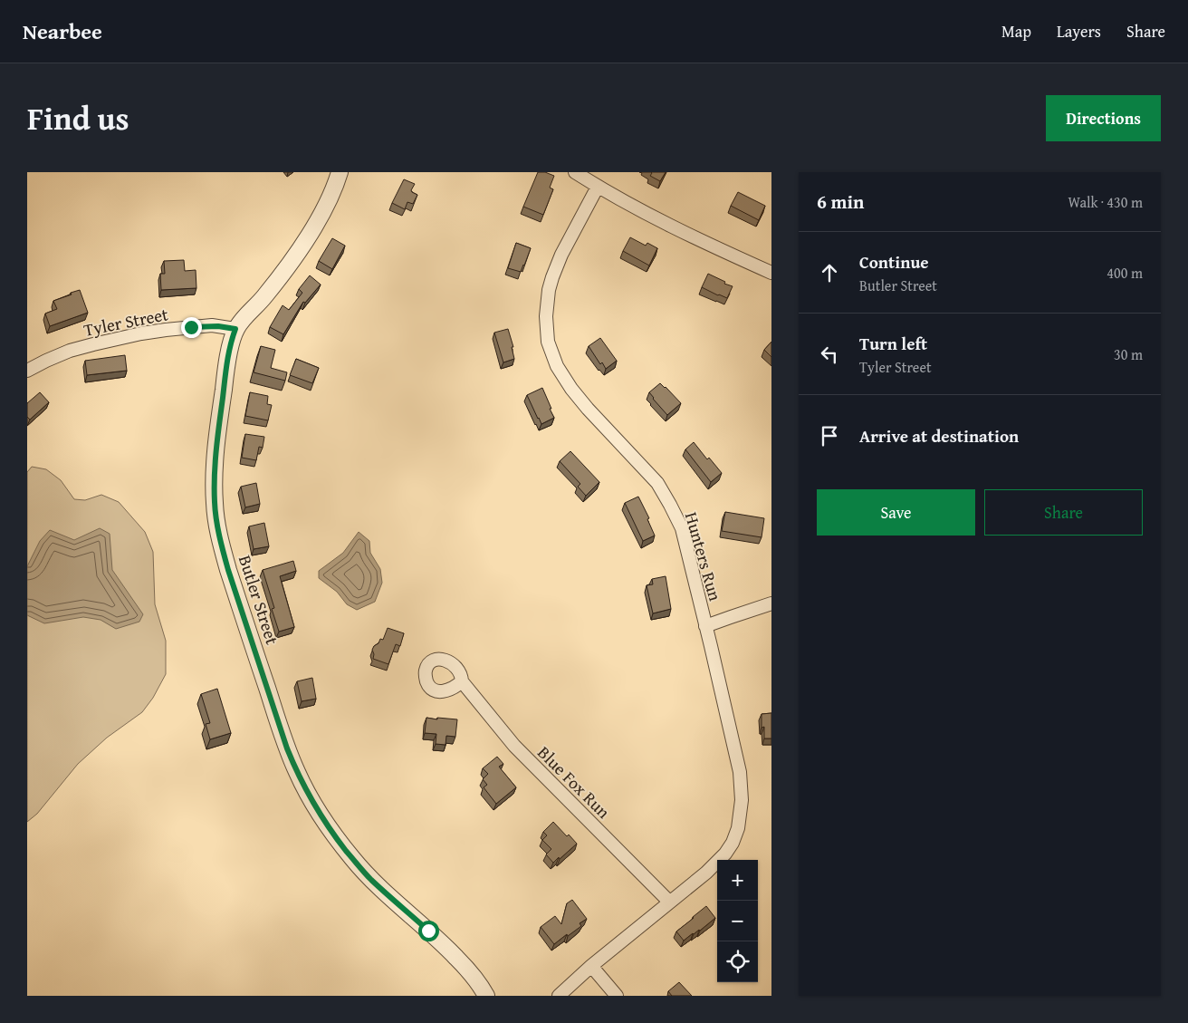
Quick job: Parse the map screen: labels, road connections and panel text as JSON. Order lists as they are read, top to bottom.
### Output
{
  "streets": {
    "street": [
      "Tyler Street",
      "Hunters Run",
      "Butler Street",
      "Blue Fox Run"
    ]
  },
  "crossings": [
    ["Tyler Street", "Butler Street"],
    ["Hunters Run", "Blue Fox Run"]
  ],
  "page": {
    "header": "Nearbee",
    "nav": ["Map", "Layers", "Share"],
    "title": "Find us",
    "buttons": [
      "Directions",
      ["Save", "Share"]
    ],
    "heading": ["6 min", "Walk · 430 m"],
    "list": [
      ["Continue", "Butler Street", "400 m"],
      ["Turn left", "Tyler Street", "30 m"],
      "Arrive at destination"
    ],
    "map_buttons": ["+", "−"]
  }
}
